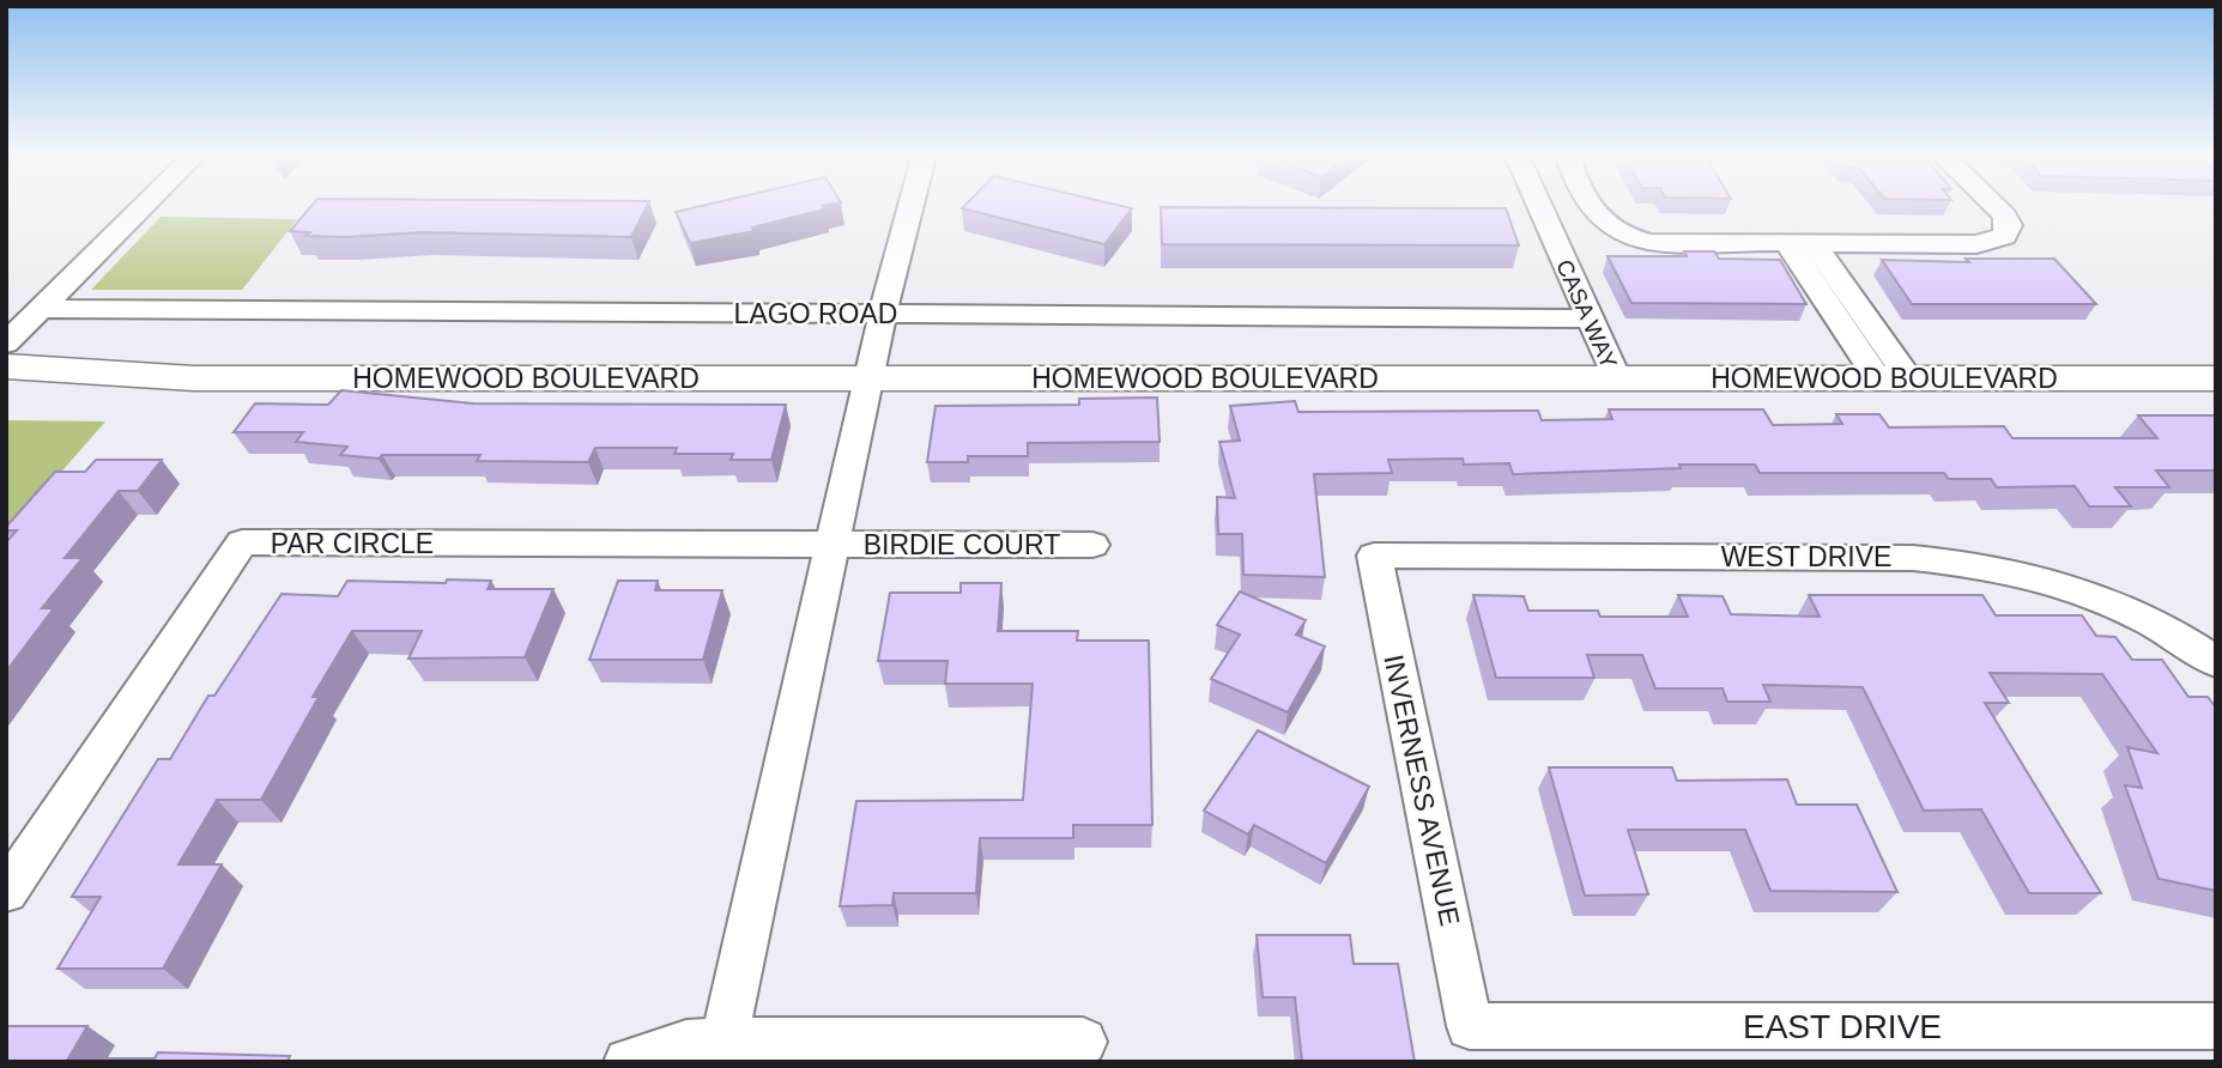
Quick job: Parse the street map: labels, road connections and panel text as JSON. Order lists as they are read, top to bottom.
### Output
{
  "streets": {
    "street": [
      "LAGO ROAD",
      "CASA WAY",
      "HOMEWOOD BOULEVARD",
      "PAR CIRCLE",
      "BIRDIE COURT",
      "WEST DRIVE",
      "INVERNESS AVENUE",
      "EAST DRIVE"
    ]
  },
  "crossings": [
    ["LAGO ROAD", "CASA WAY"],
    ["CASA WAY", "HOMEWOOD BOULEVARD"],
    ["PAR CIRCLE", "BIRDIE COURT"],
    ["WEST DRIVE", "INVERNESS AVENUE"],
    ["INVERNESS AVENUE", "EAST DRIVE"]
  ]
}
